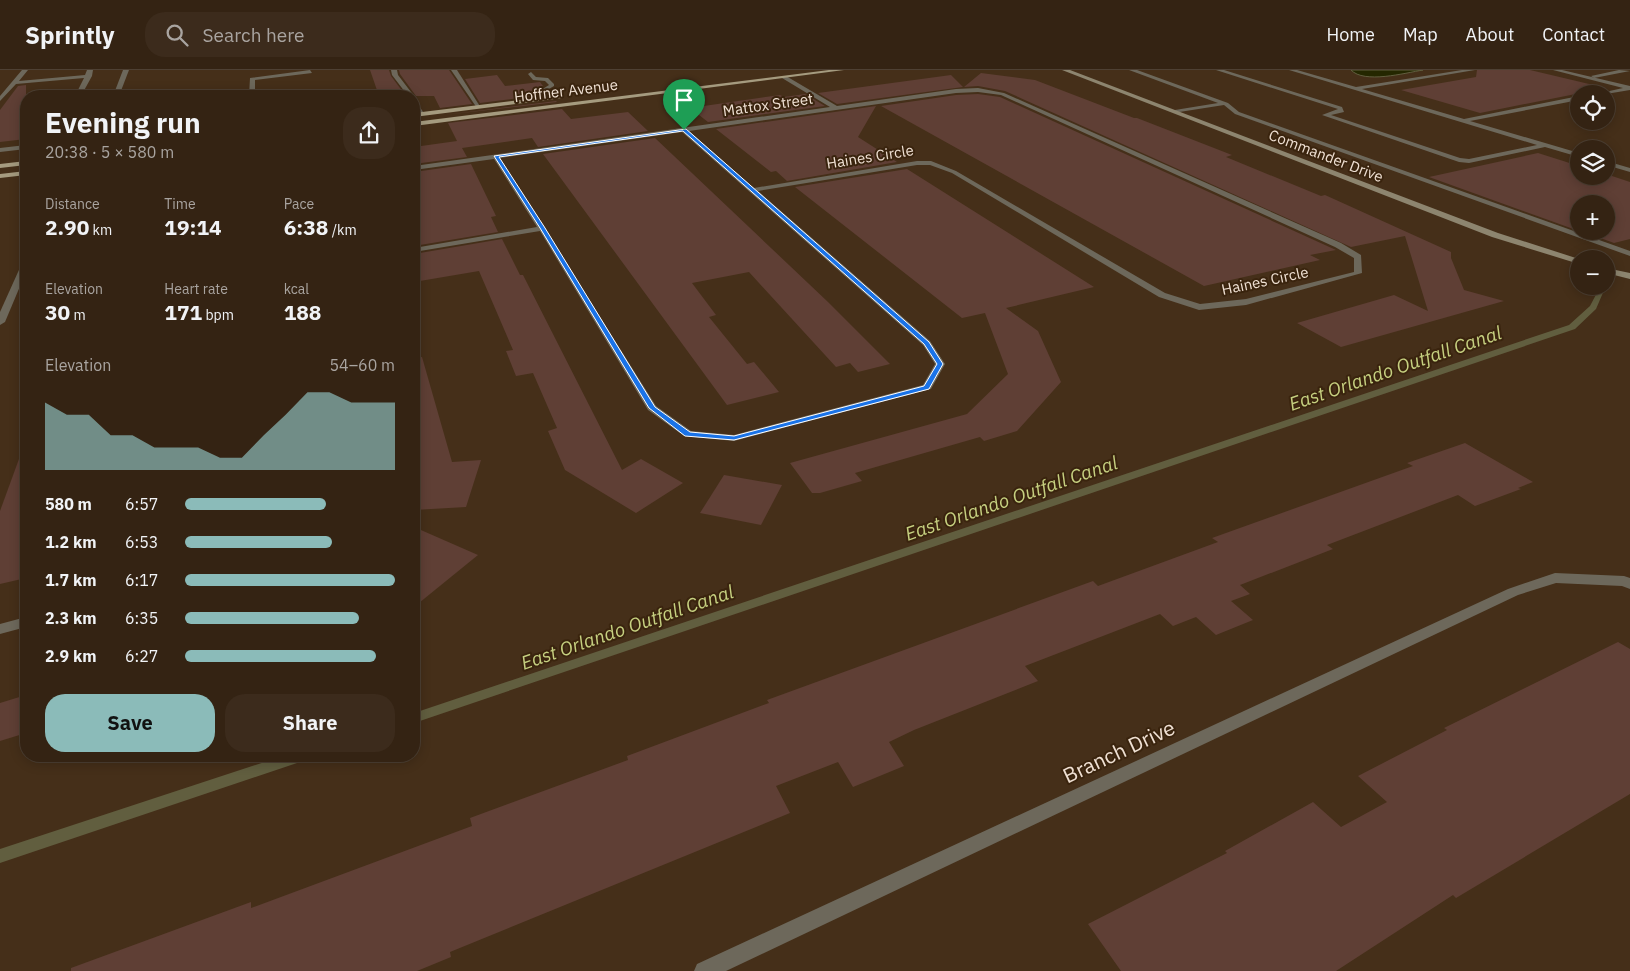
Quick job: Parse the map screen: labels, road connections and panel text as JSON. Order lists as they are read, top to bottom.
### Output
{
  "streets": {
    "main road": ["Hoffner Avenue"],
    "street": [
      "Mattox Street",
      "Commander Drive",
      "Haines Circle",
      "Branch Drive"
    ]
  },
  "crossings": [
    ["Mattox Street", "Haines Circle"]
  ],
  "water": ["East Orlando Outfall Canal"],
  "page": {
    "header": "Sprintly",
    "search": "Search here",
    "nav": [
      "Home",
      "Map",
      "About",
      "Contact"
    ],
    "map_buttons": ["+", "−"],
    "heading": ["Evening run", "20:38 · 5 × 580 m"],
    "stats": [
      ["Distance", "2.90 km"],
      ["Time", "19:14"],
      ["Pace", "6:38 /km"],
      ["Elevation", "30 m"],
      ["Heart rate", "171 bpm"],
      ["kcal", "188"]
    ],
    "chart": ["Elevation", "54–60 m"],
    "list": [
      {
        "name": "580 m",
        "note": "6:57"
      },
      {
        "name": "1.2 km",
        "note": "6:53"
      },
      {
        "name": "1.7 km",
        "note": "6:17"
      },
      {
        "name": "2.3 km",
        "note": "6:35"
      },
      {
        "name": "2.9 km",
        "note": "6:27"
      }
    ],
    "buttons": ["Save", "Share"]
  }
}
